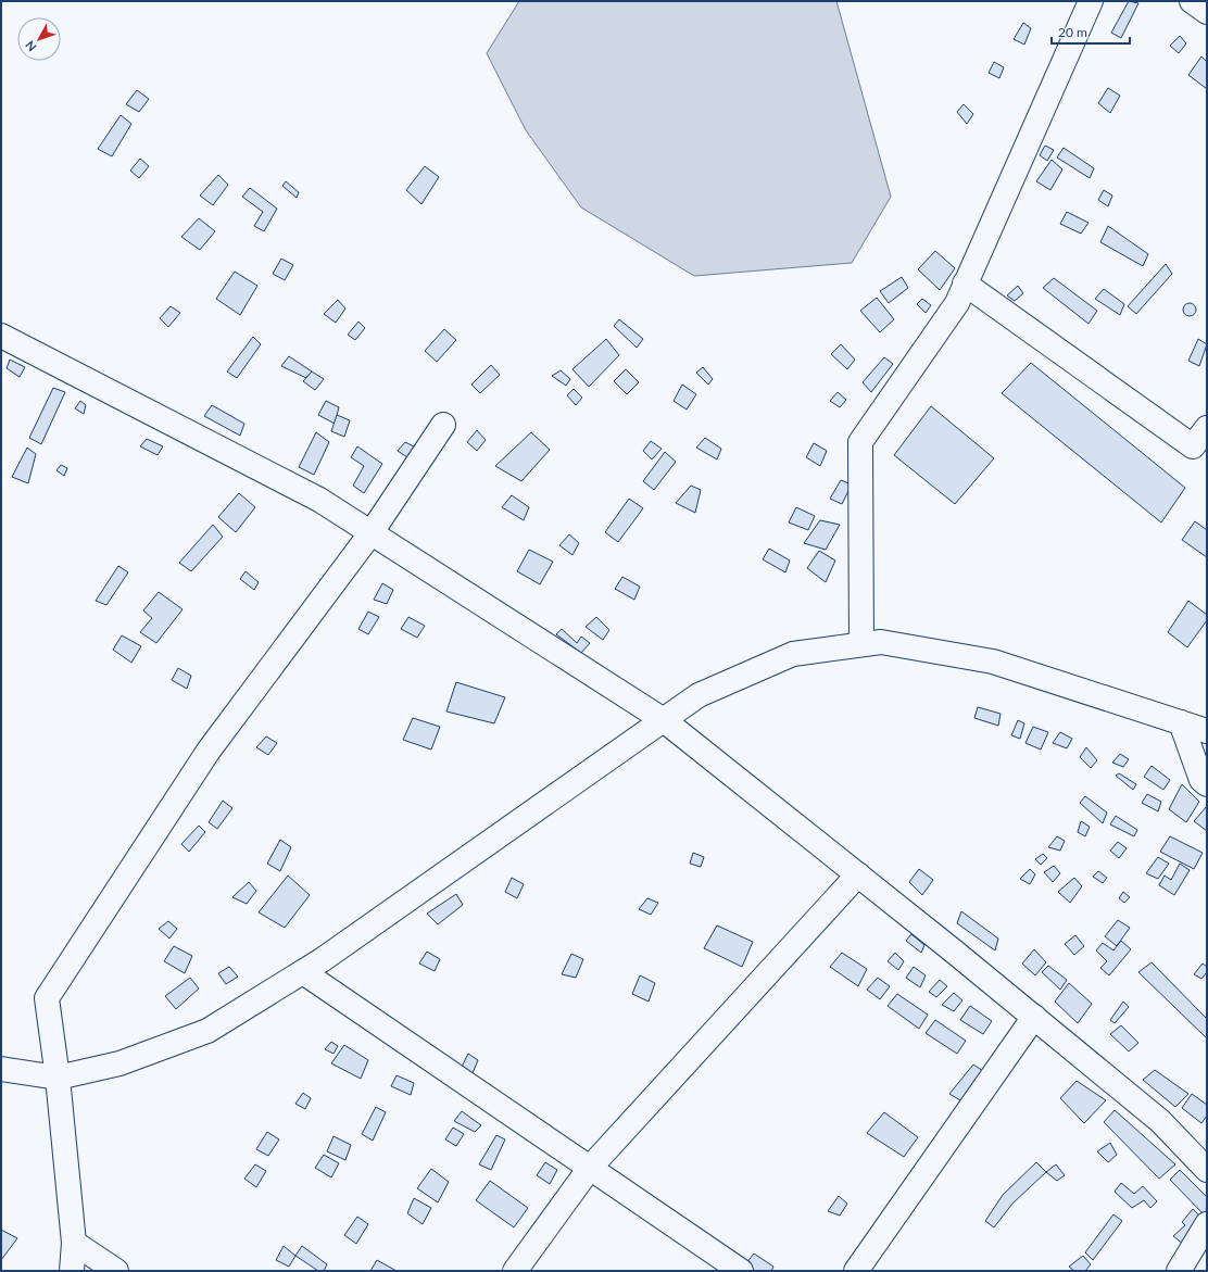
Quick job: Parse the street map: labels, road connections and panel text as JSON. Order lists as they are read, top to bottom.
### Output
{
  "scale_bar": "20 m",
  "north": "bottom left"
}
